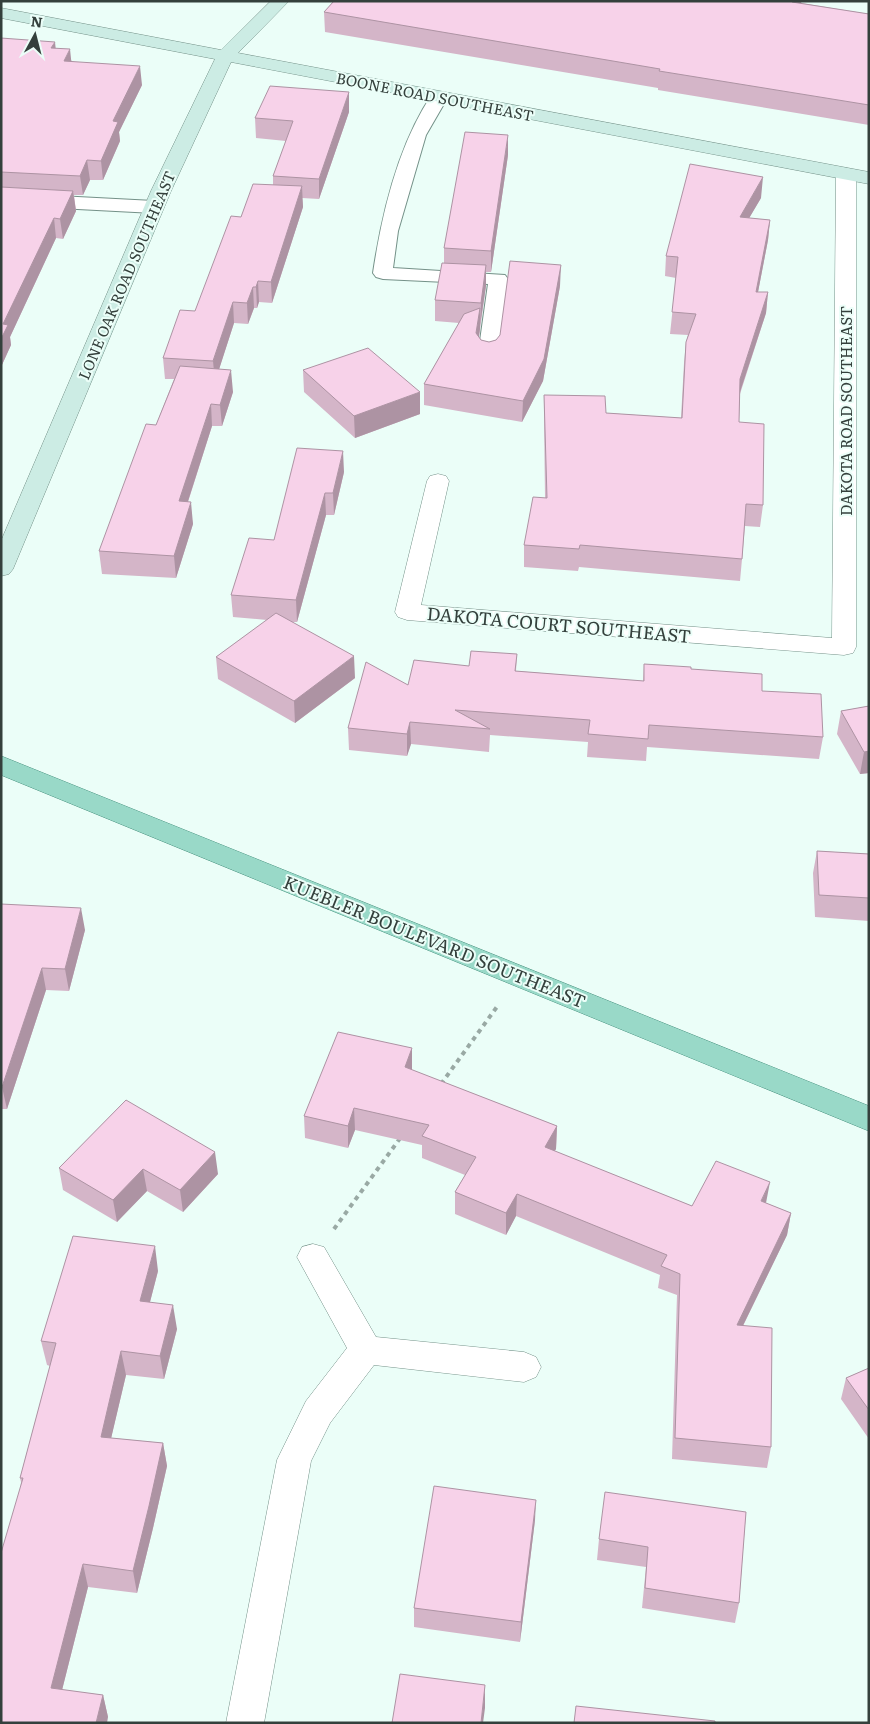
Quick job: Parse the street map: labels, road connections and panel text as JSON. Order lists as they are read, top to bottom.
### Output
{
  "streets": {
    "main road": ["KUEBLER BOULEVARD SOUTHEAST"],
    "street": [
      "BOONE ROAD SOUTHEAST",
      "LONE OAK ROAD SOUTHEAST",
      "DAKOTA ROAD SOUTHEAST",
      "DAKOTA COURT SOUTHEAST"
    ]
  },
  "crossings": [
    ["BOONE ROAD SOUTHEAST", "LONE OAK ROAD SOUTHEAST"],
    ["BOONE ROAD SOUTHEAST", "DAKOTA ROAD SOUTHEAST"],
    ["DAKOTA ROAD SOUTHEAST", "DAKOTA COURT SOUTHEAST"]
  ],
  "north": "top"
}
